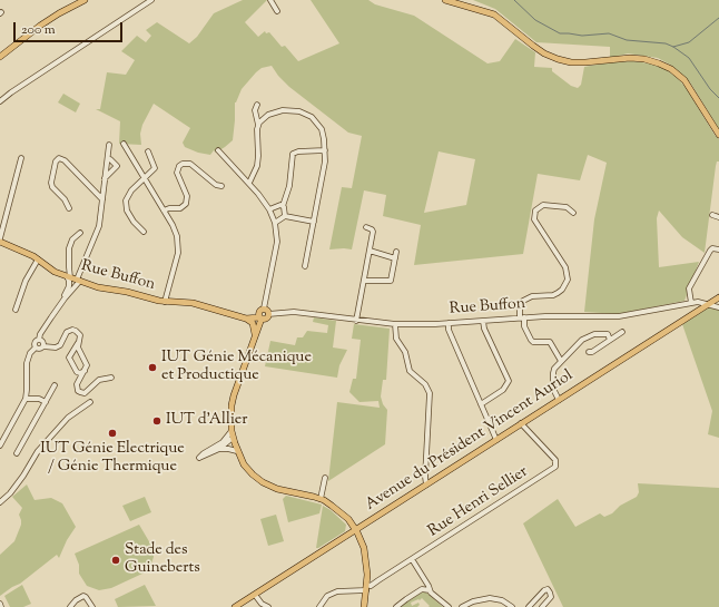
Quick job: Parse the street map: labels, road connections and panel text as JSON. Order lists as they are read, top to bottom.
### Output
{
  "streets": {
    "main road": ["Rue Buffon", "Avenue du Président Vincent Auriol"],
    "street": ["Rue Henri Sellier"]
  },
  "crossings": [
    ["Rue Buffon", "Avenue du Président Vincent Auriol"],
    ["Avenue du Président Vincent Auriol", "Rue Henri Sellier"]
  ],
  "places": [
    "IUT Génie Mécanique et Productique",
    "IUT d'Allier",
    "IUT Génie Electrique / Génie Thermique",
    "Stade des Guineberts"
  ],
  "scale_bar": "200 m"
}
